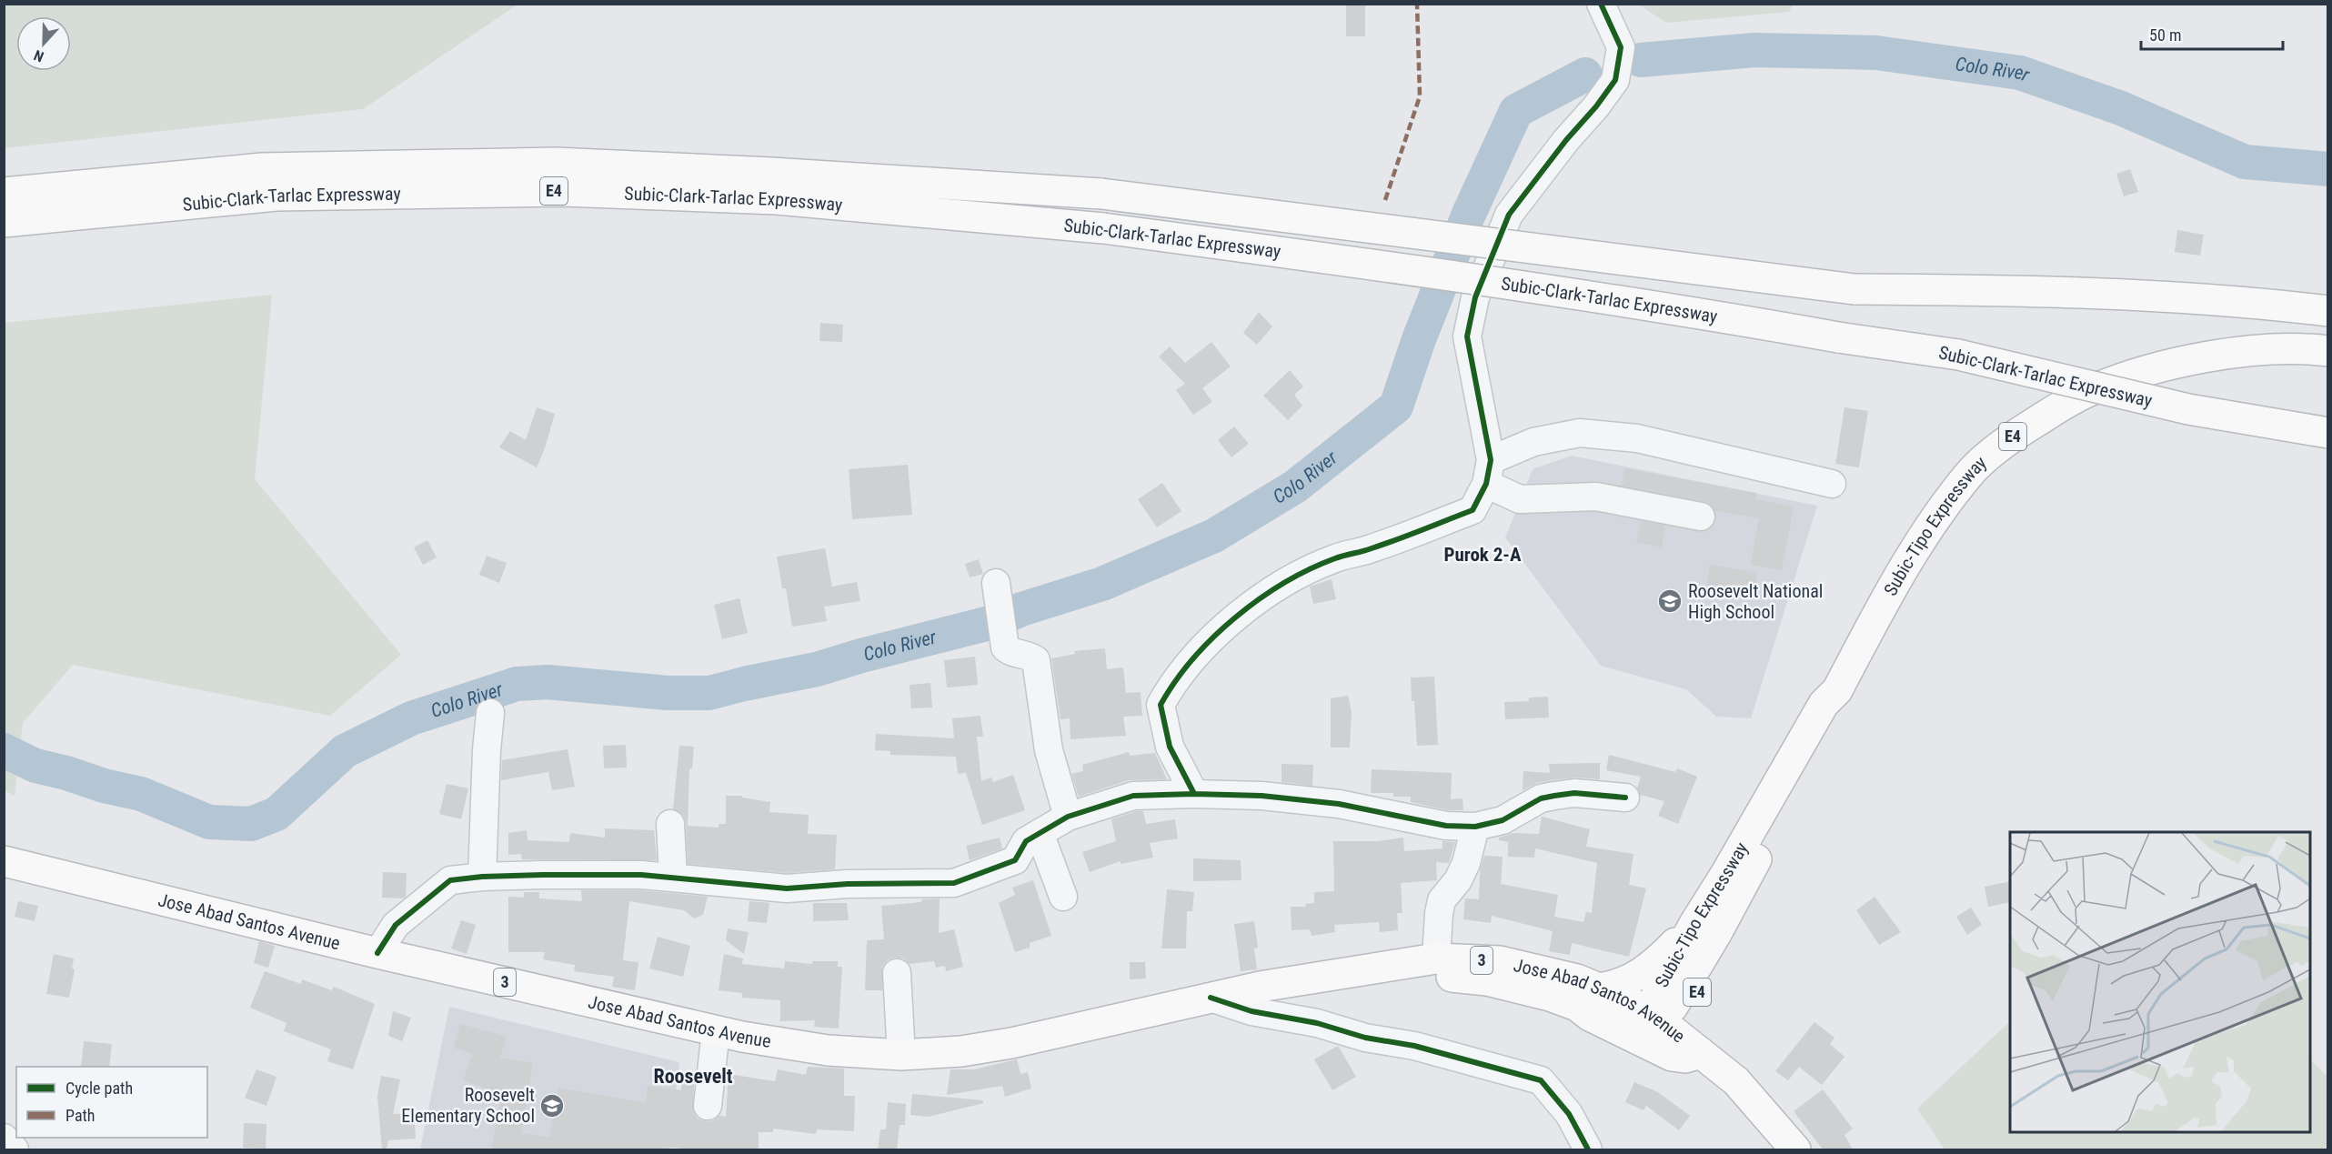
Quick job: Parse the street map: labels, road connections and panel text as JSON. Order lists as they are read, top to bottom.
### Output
{
  "streets": {
    "highway": [
      "E4",
      "Subic-Clark-Tarlac Expressway",
      "Subic-Tipo Expressway",
      "Jose Abad Santos Avenue",
      "3"
    ]
  },
  "crossings": [
    ["E4", "Subic-Tipo Expressway"],
    ["E4", "Jose Abad Santos Avenue"],
    ["Subic-Tipo Expressway", "Jose Abad Santos Avenue"]
  ],
  "districts": ["Purok 2-A", "Roosevelt"],
  "water": ["Colo River"],
  "places": {
    "school or university": ["Roosevelt National High School", "Roosevelt Elementary School"]
  },
  "legend": ["Cycle path", "Path"],
  "scale_bar": "50 m",
  "north": "bottom"
}
